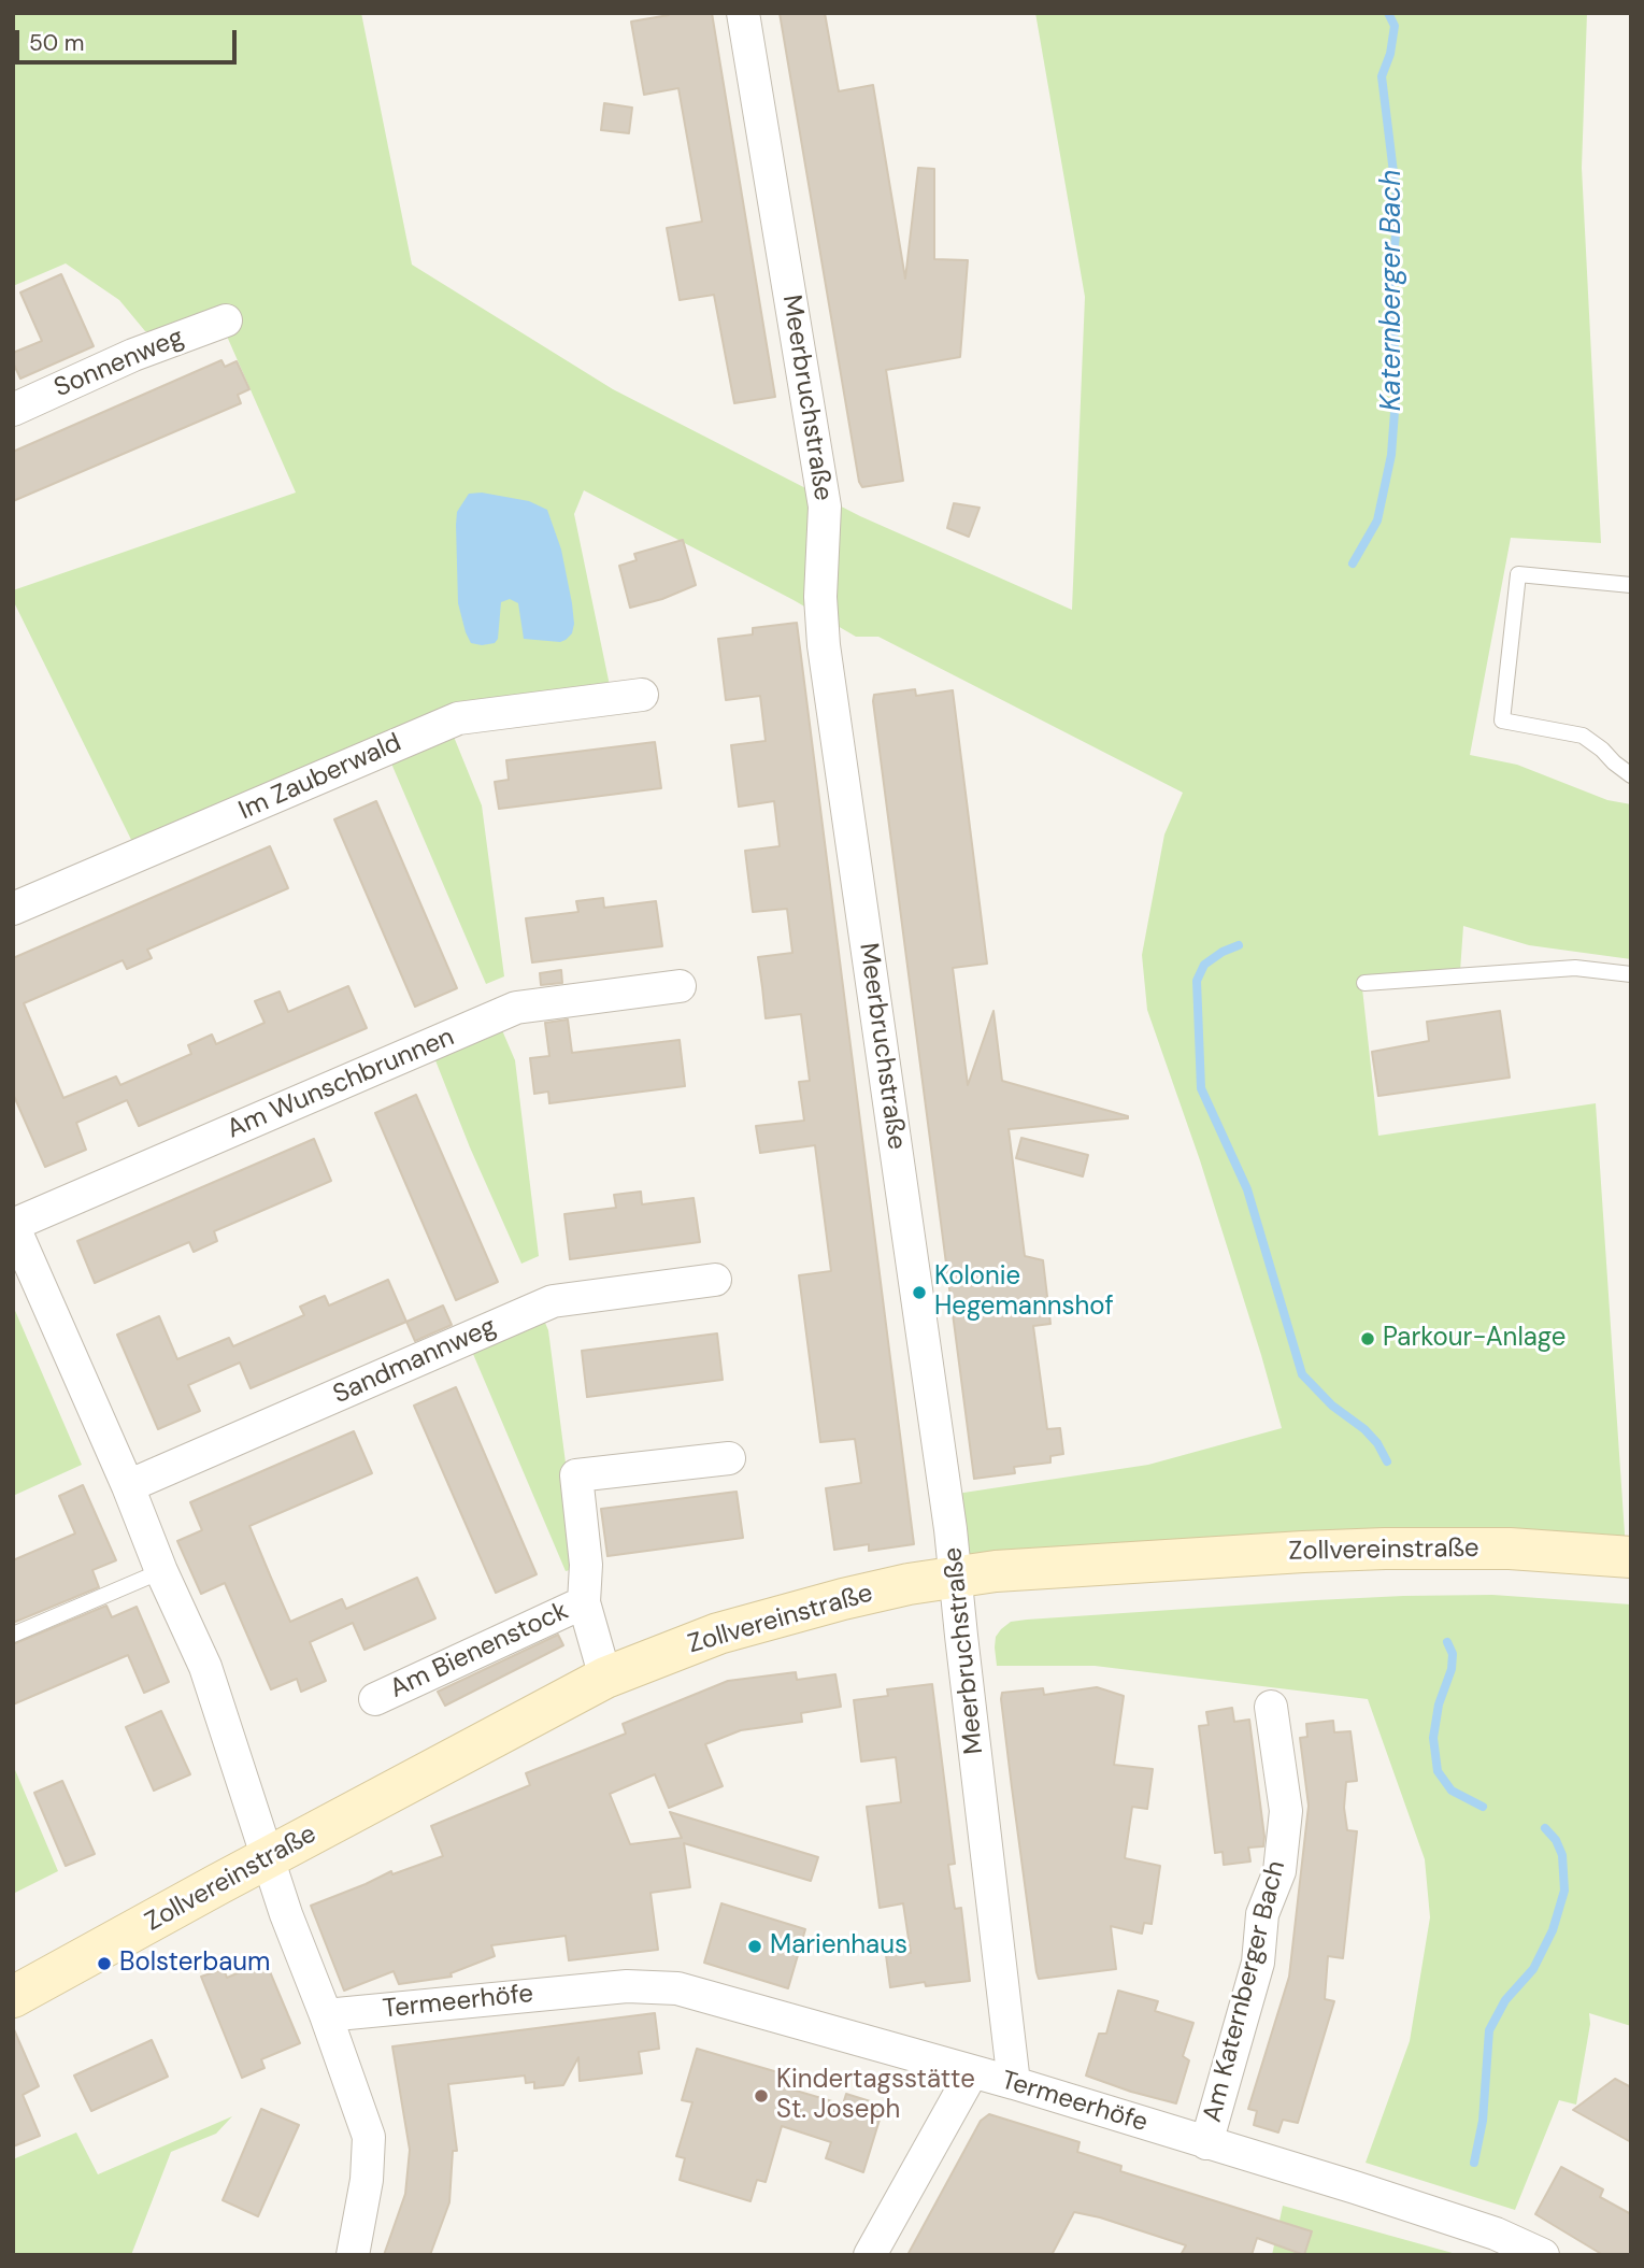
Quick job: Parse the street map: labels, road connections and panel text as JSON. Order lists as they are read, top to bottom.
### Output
{
  "streets": {
    "main road": ["Zollvereinstraße"],
    "street": [
      "Sonnenweg",
      "Meerbruchstraße",
      "Im Zauberwald",
      "Am Wunschbrunnen",
      "Sandmannweg",
      "Am Bienenstock",
      "Am Katernberger Bach",
      "Termeerhöfe"
    ]
  },
  "crossings": [
    ["Meerbruchstraße", "Zollvereinstraße"],
    ["Meerbruchstraße", "Termeerhöfe"],
    ["Zollvereinstraße", "Am Bienenstock"],
    ["Am Katernberger Bach", "Termeerhöfe"]
  ],
  "water": ["Katernberger Bach"],
  "places": [
    "Kolonie Hegemannshof",
    "Parkour-Anlage",
    "Marienhaus",
    "Bolsterbaum",
    "Kindertagsstätte St. Joseph"
  ],
  "scale_bar": "50 m"
}
